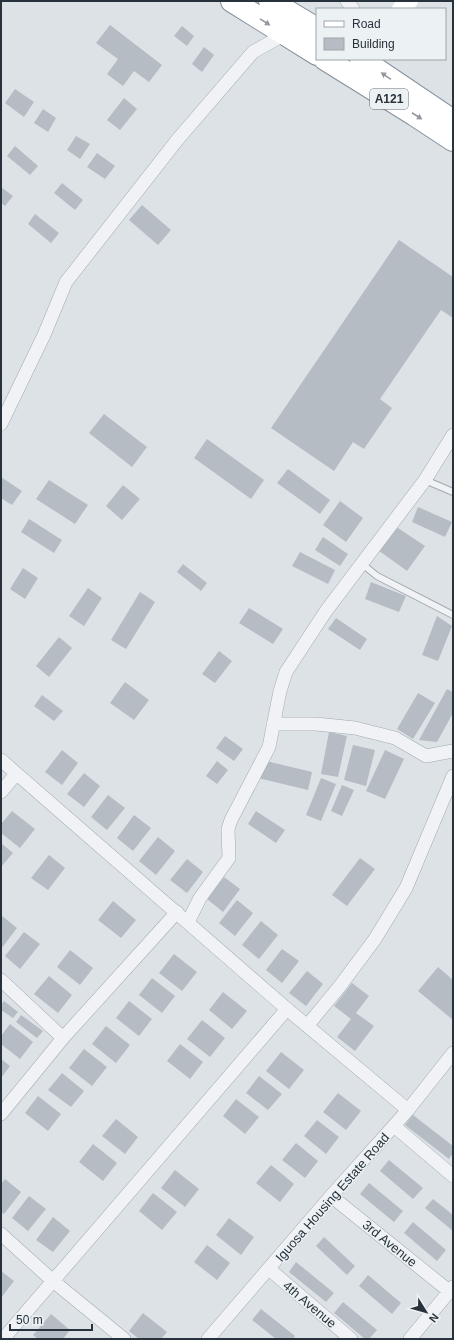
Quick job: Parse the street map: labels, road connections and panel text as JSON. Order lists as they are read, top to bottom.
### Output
{
  "streets": {
    "highway": ["A121"],
    "street": ["Iguosa Housing Estate Road", "3rd Avenue", "4th Avenue"]
  },
  "crossings": [
    ["Iguosa Housing Estate Road", "3rd Avenue"],
    ["Iguosa Housing Estate Road", "4th Avenue"]
  ],
  "legend": ["Road", "Building"],
  "scale_bar": "50 m",
  "north": "bottom right"
}
